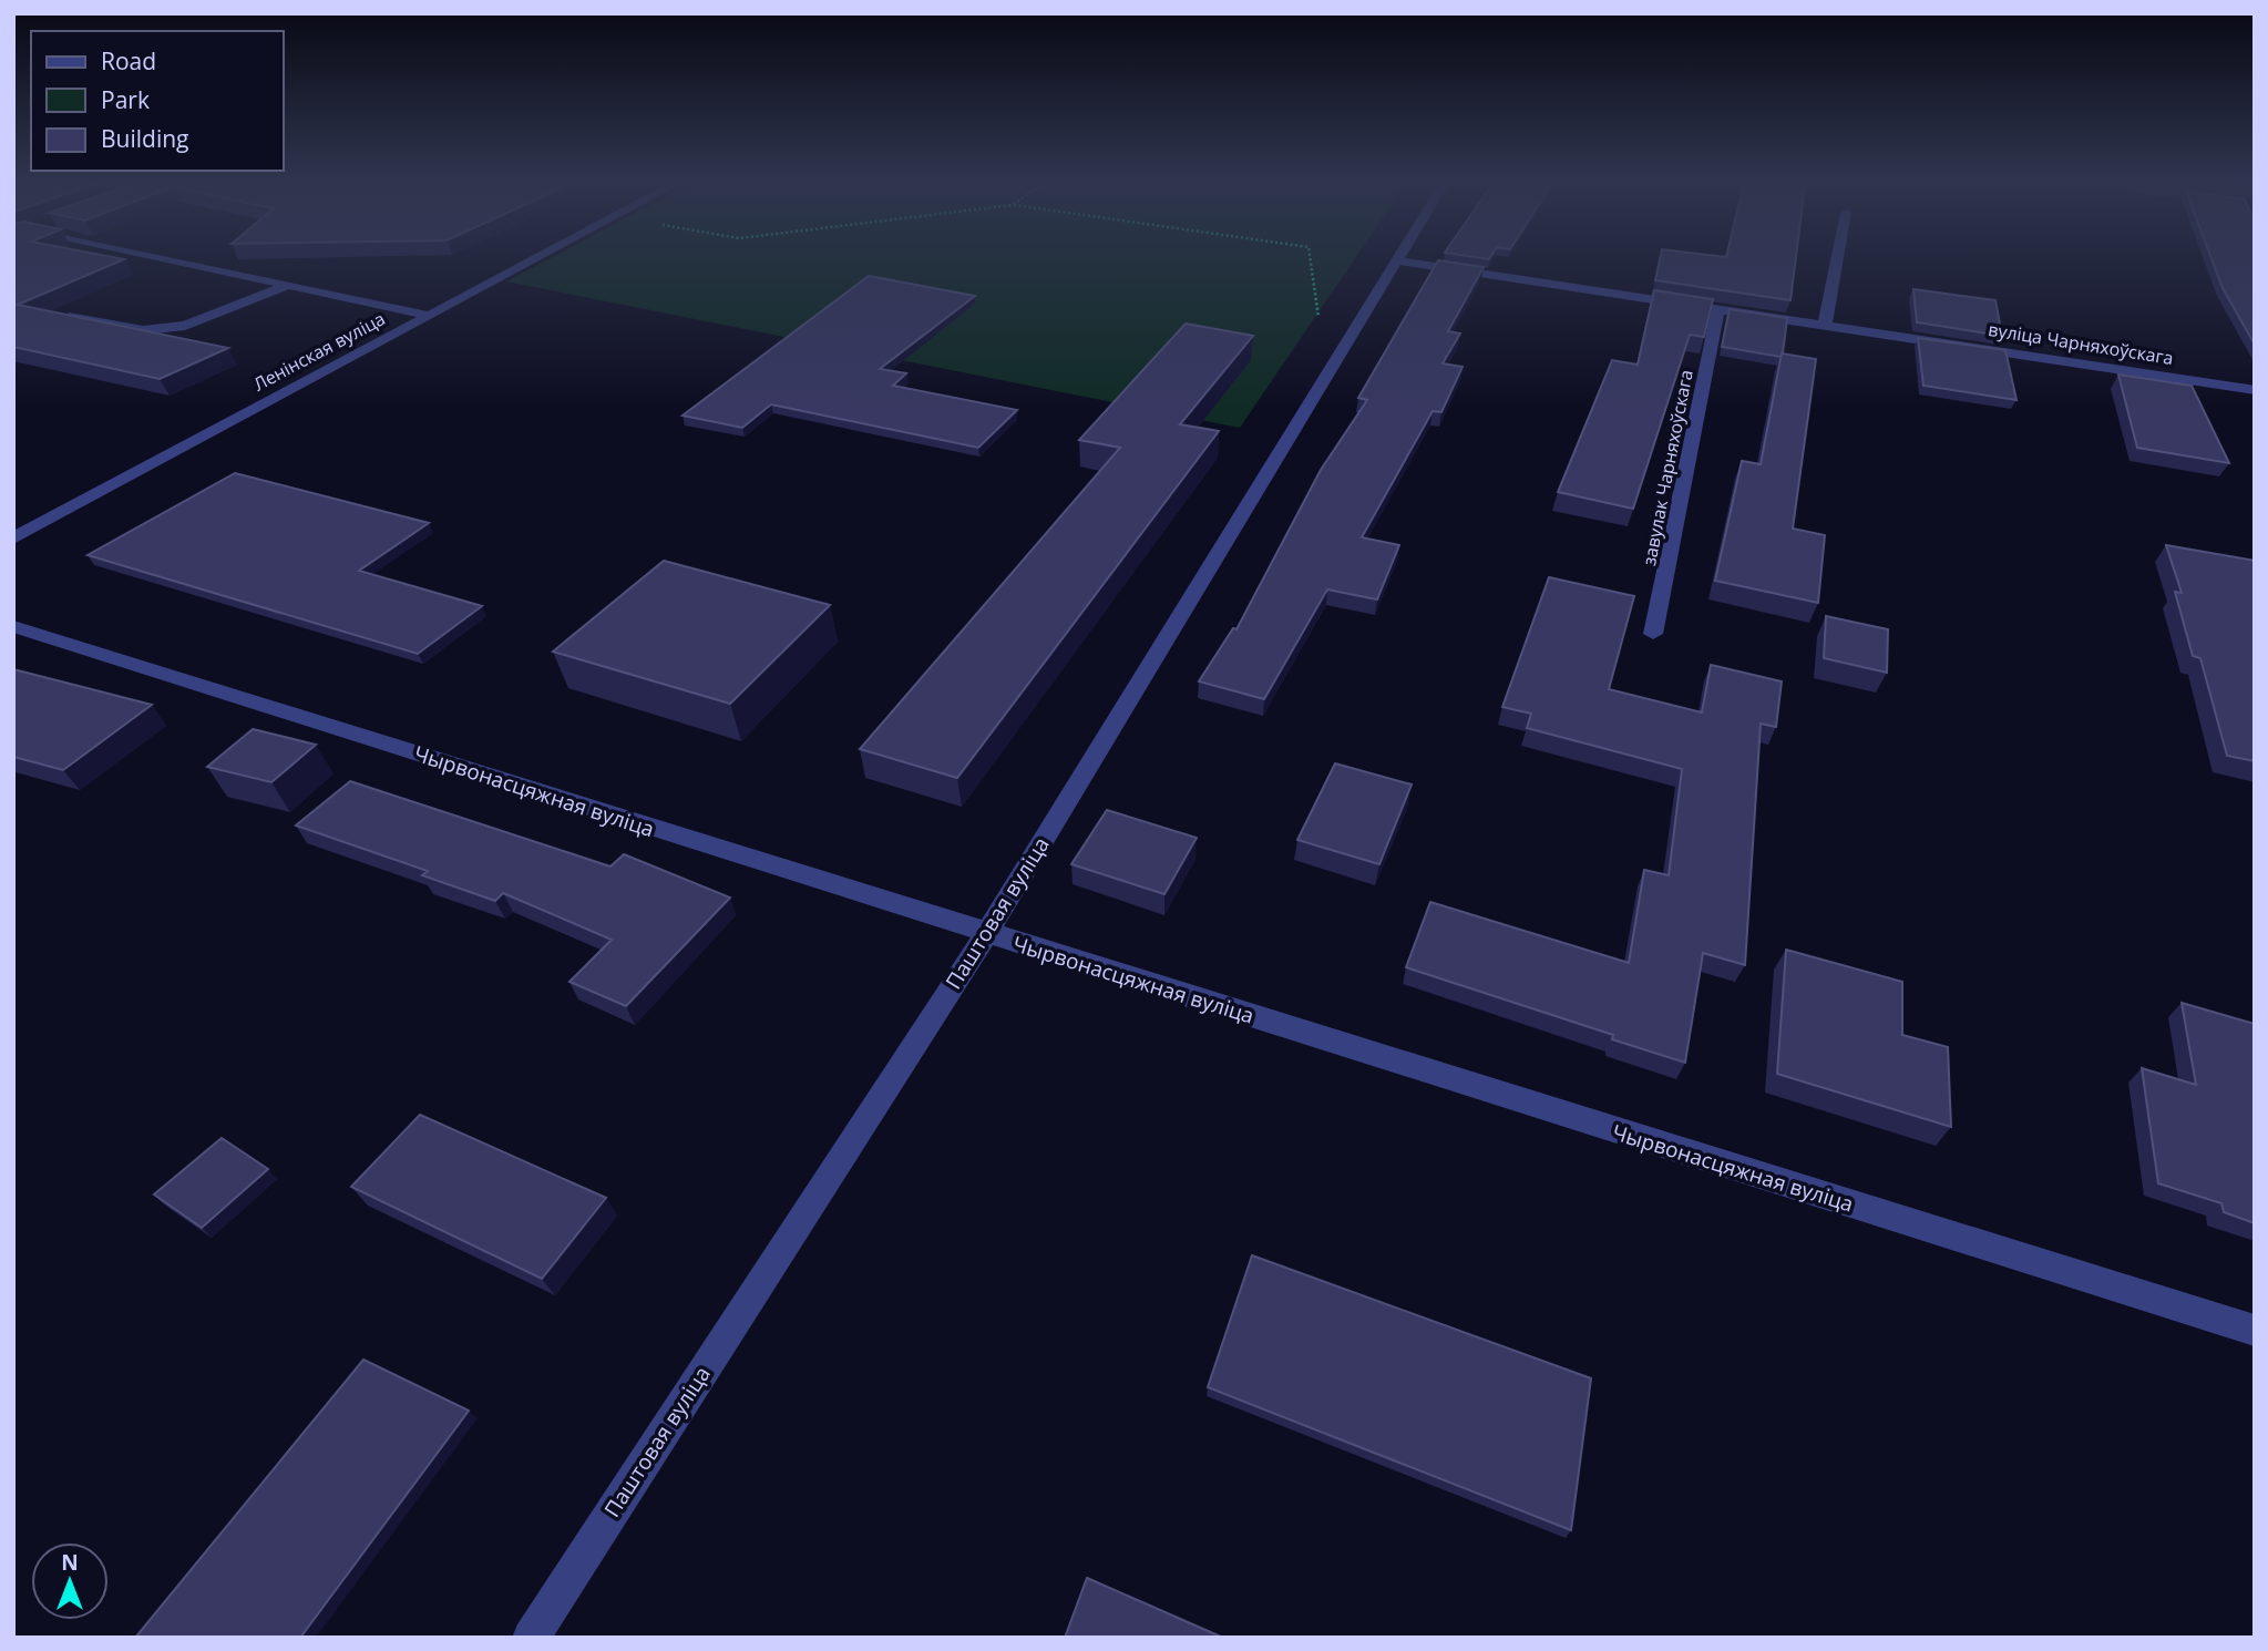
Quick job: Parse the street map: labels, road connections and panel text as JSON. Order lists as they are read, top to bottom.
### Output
{
  "streets": {
    "street": [
      "вуліца Чарняхоўскага",
      "Ленінская вуліца",
      "завулак Чарняхоўскага",
      "Чырвонасцяжная вуліца",
      "Паштовая вуліца"
    ]
  },
  "crossings": [
    ["вуліца Чарняхоўскага", "завулак Чарняхоўскага"],
    ["вуліца Чарняхоўскага", "Паштовая вуліца"],
    ["Чырвонасцяжная вуліца", "Паштовая вуліца"]
  ],
  "legend": ["Road", "Park", "Building"],
  "north": "top"
}
